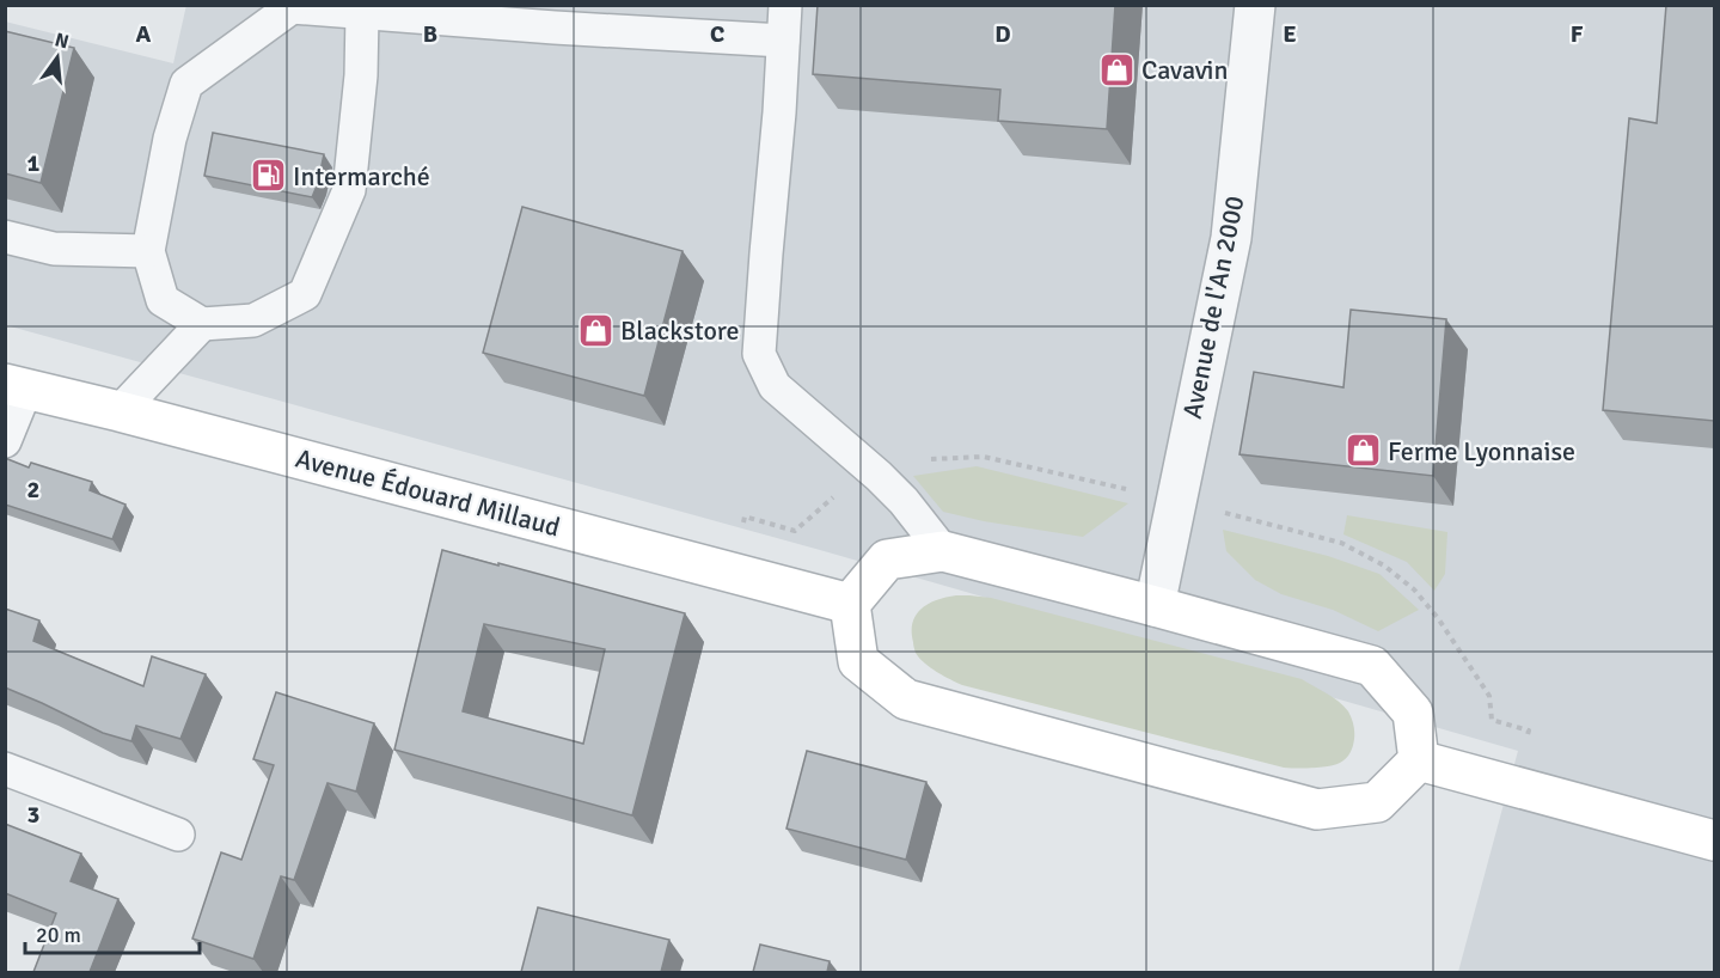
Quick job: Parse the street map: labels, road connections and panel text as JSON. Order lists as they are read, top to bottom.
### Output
{
  "streets": {
    "main road": ["Avenue Édouard Millaud"],
    "street": ["Avenue de l'An 2000"]
  },
  "places": {
    "shop": ["Cavavin", "Blackstore", "Ferme Lyonnaise"],
    "fuel station": ["Intermarché"]
  },
  "scale_bar": "20 m",
  "north": "top",
  "grid": {
    "columns": [
      "A",
      "B",
      "C",
      "D",
      "E",
      "F"
    ],
    "rows": ["1", "2", "3"]
  }
}
